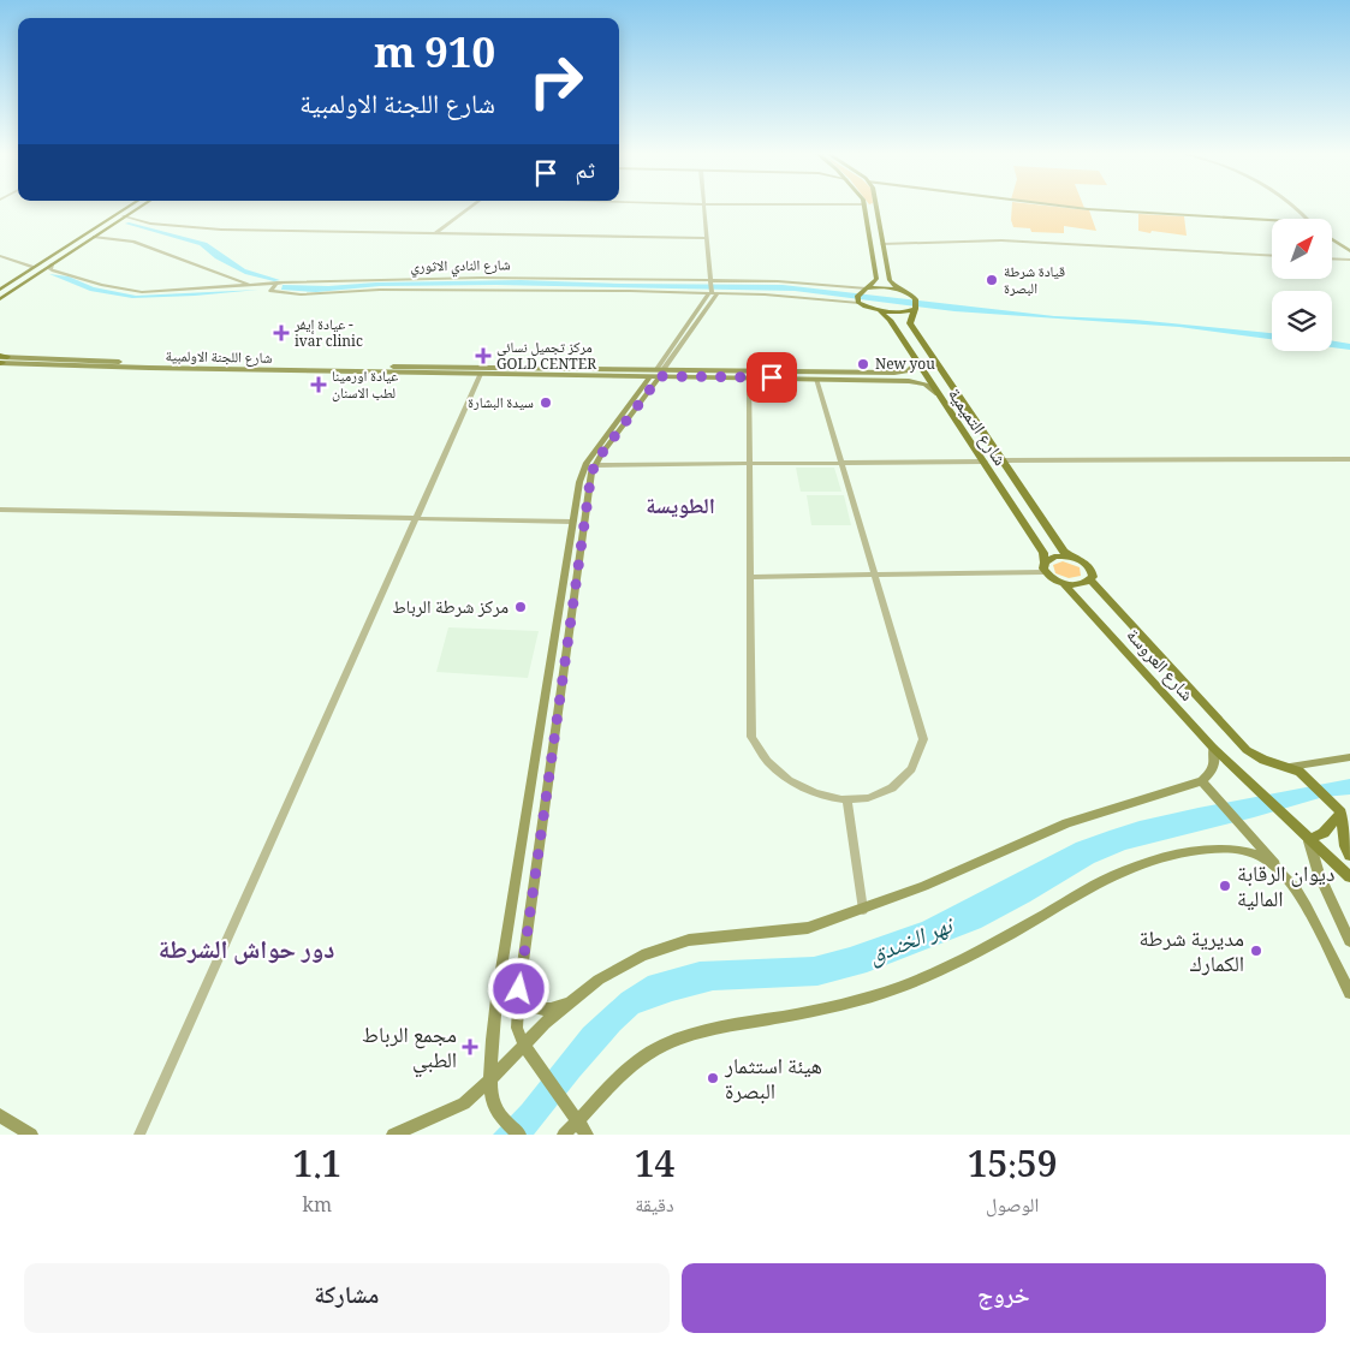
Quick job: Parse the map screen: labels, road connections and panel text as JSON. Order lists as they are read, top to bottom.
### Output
{
  "streets": {
    "main road": ["شارع اللجنة الاولمبية", "شارع التميمية", "شارع العروسة"],
    "street": ["شارع النادي الاثوري"]
  },
  "crossings": [
    ["شارع اللجنة الاولمبية", "شارع التميمية"],
    ["شارع التميمية", "شارع العروسة"]
  ],
  "districts": ["الطويسة", "دور حواش الشرطة"],
  "water": ["نهر الخندق"],
  "places": {
    "other": [
      "قيادة شرطة البصرة",
      "New you",
      "سيدة البشارة",
      "مركز شرطة الرباط",
      "ديوان الرقابة المالية",
      "مديرية شرطة الكمارك",
      "هيئة استثمار البصرة"
    ],
    "health": [
      "عيادة إيفر - ivar clinic",
      "مركز تجميل نسائي GOLD CENTER",
      "عيادة اورمينا لطب الاسنان",
      "مجمع الرباط الطبي"
    ]
  },
  "north": "top right",
  "page": {
    "turn": ["910 m", "شارع اللجنة الاولمبية"],
    "then": "ثم",
    "eta": [
      "15:59",
      "الوصول",
      "14",
      "دقيقة",
      "1.1",
      "km"
    ],
    "buttons": ["خروج", "مشاركة"]
  }
}
